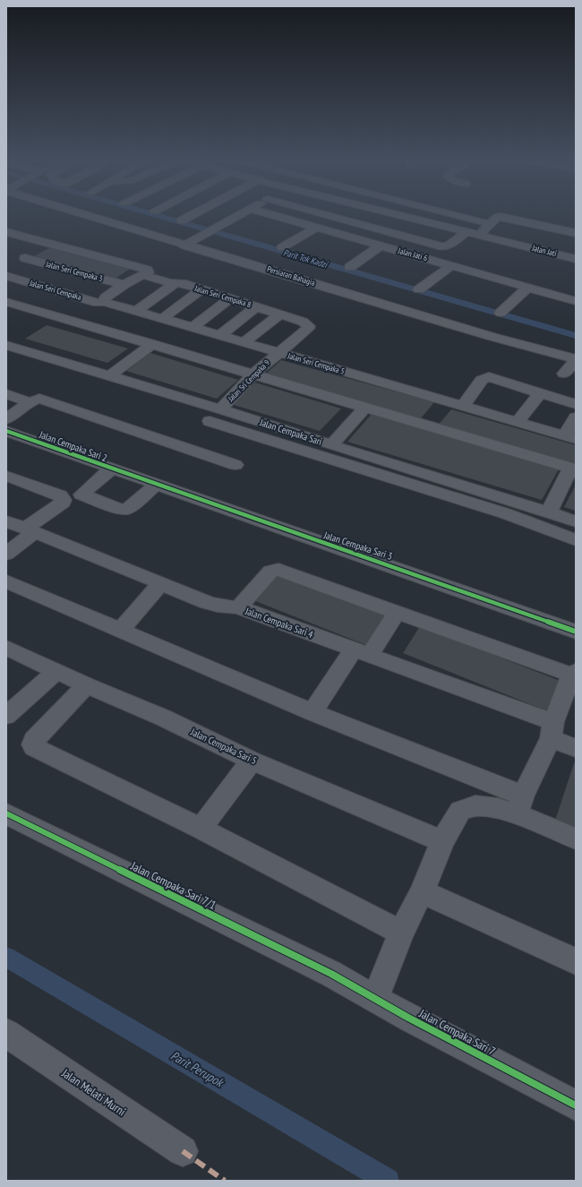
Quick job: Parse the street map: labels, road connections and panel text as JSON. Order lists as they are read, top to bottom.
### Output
{
  "streets": {
    "street": [
      "Jalan Jati",
      "Jalan Jati 6",
      "Jalan Seri Cempaka 3",
      "Persiaran Bahagia",
      "Jalan Seri Cempaka",
      "Jalan Seri Cempaka 8",
      "Jalan Seri Cempaka 5",
      "Jalan Sri Cempaka 9",
      "Jalan Cempaka Sari",
      "Jalan Cempaka Sari 2",
      "Jalan Cempaka Sari 3",
      "Jalan Cempaka Sari 4",
      "Jalan Cempaka Sari 5",
      "Jalan Cempaka Sari 7/1",
      "Jalan Cempaka Sari 7",
      "Jalan Melati Murni"
    ]
  },
  "crossings": [
    ["Jalan Seri Cempaka 3", "Jalan Seri Cempaka"],
    ["Jalan Seri Cempaka", "Jalan Seri Cempaka 5"],
    ["Jalan Seri Cempaka 8", "Jalan Sri Cempaka 9"],
    ["Jalan Seri Cempaka 5", "Jalan Sri Cempaka 9"],
    ["Jalan Sri Cempaka 9", "Jalan Cempaka Sari"],
    ["Jalan Cempaka Sari 2", "Jalan Cempaka Sari 3"],
    ["Jalan Cempaka Sari 7/1", "Jalan Cempaka Sari 7"]
  ],
  "water": ["Parit Tok Kadzi", "Parit Perupok"]
}
